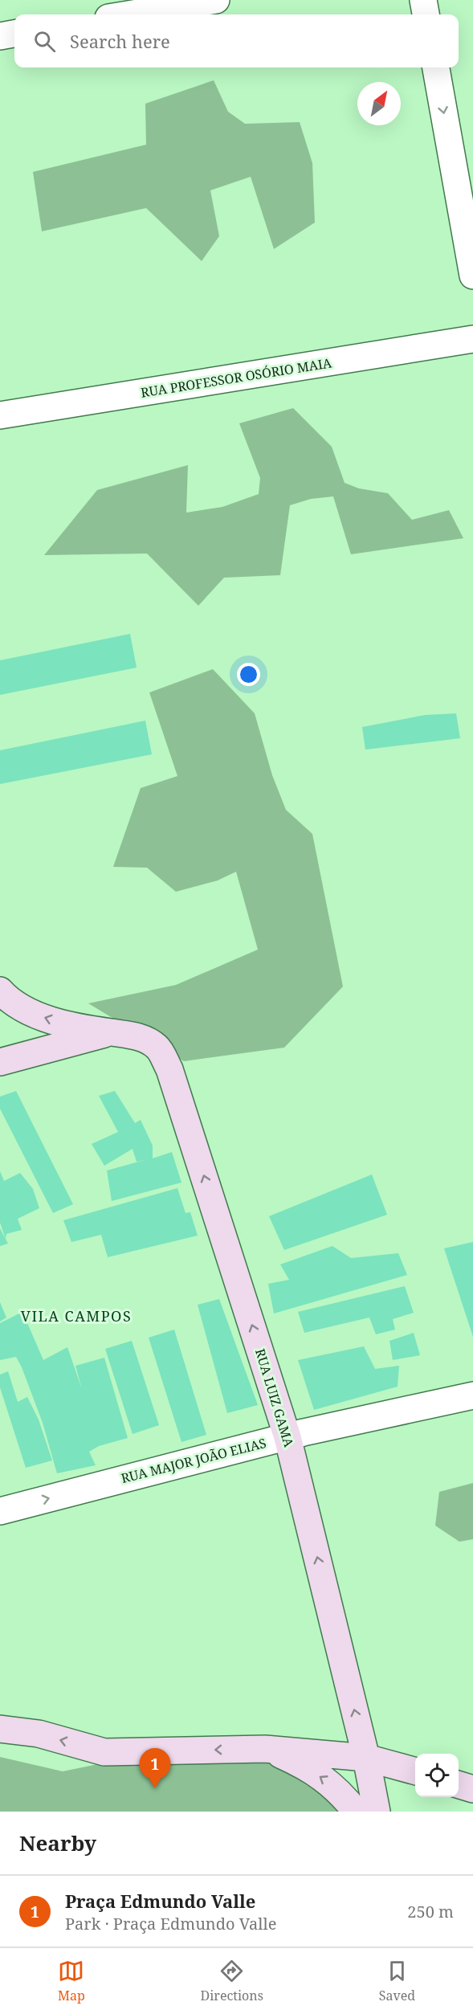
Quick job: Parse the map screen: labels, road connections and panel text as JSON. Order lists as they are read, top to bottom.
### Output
{
  "streets": {
    "street": ["RUA PROFESSOR OSÓRIO MAIA", "RUA LUIZ GAMA", "RUA MAJOR JOÃO ELIAS"]
  },
  "crossings": [
    ["RUA LUIZ GAMA", "RUA MAJOR JOÃO ELIAS"]
  ],
  "one_way": ["RUA LUIZ GAMA", "RUA MAJOR JOÃO ELIAS"],
  "districts": ["VILA CAMPOS"],
  "north": "top right",
  "page": {
    "search": "Search here",
    "pins": "1",
    "heading": "Nearby",
    "list": [
      {
        "mark": "1",
        "name": "Praça Edmundo Valle",
        "note": "Park · Praça Edmundo Valle",
        "value": "250 m"
      }
    ],
    "nav": ["Map", "Directions", "Saved"]
  }
}
